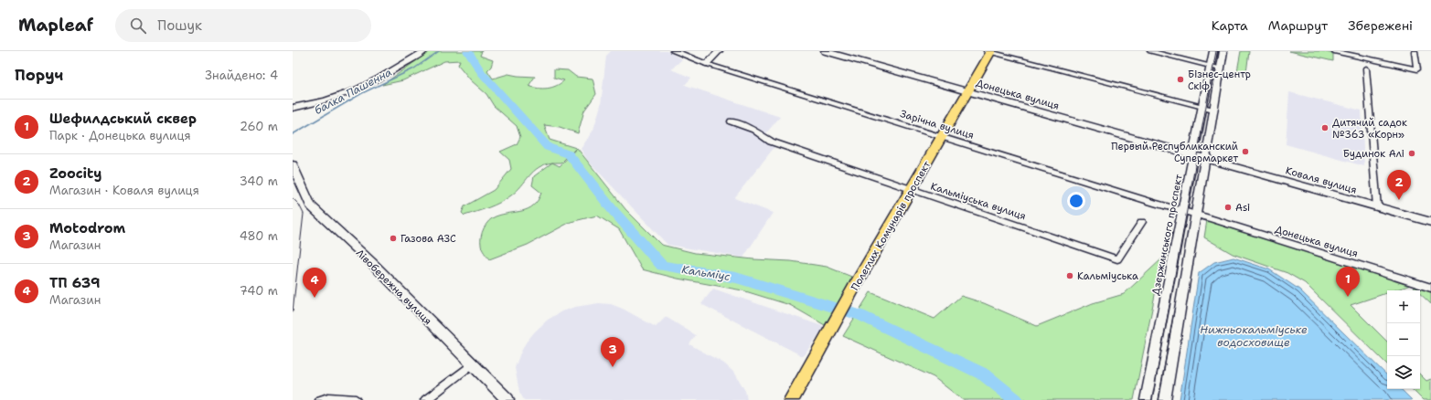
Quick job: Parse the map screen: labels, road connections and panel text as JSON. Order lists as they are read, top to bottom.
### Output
{
  "streets": {
    "main road": ["Полеглих Комунарів проспект", "Лівобережна вулиця"],
    "street": [
      "Донецька вулиця",
      "Зарічна вулиця",
      "Коваля вулиця",
      "Кальміуська вулиця",
      "Дзержинського проспект"
    ]
  },
  "crossings": [
    ["Донецька вулиця", "Зарічна вулиця"],
    ["Донецька вулиця", "Коваля вулиця"],
    ["Донецька вулиця", "Полеглих Комунарів проспект"],
    ["Донецька вулиця", "Дзержинського проспект"],
    ["Зарічна вулиця", "Полеглих Комунарів проспект"],
    ["Зарічна вулиця", "Дзержинського проспект"],
    ["Кальміуська вулиця", "Полеглих Комунарів проспект"]
  ],
  "water": ["балка Пашенна", "Кальміус", "Нижньокальміуське водосховище"],
  "places": [
    "Бізнес-центр Скіф",
    "Дитячий садок №363 «Корн»",
    "Первый Республиканский Супермаркет",
    "Будинок Алі",
    "Asi",
    "Газова АЗС",
    "Кальміуська"
  ],
  "page": {
    "header": "Mapleaf",
    "search": "Пошук",
    "nav": ["Карта", "Маршрут", "Збережені"],
    "heading": ["Поруч", "Знайдено: 4"],
    "list": [
      {
        "mark": "1",
        "name": "Шефилдський сквер",
        "note": "Парк · Донецька вулиця",
        "value": "260 m"
      },
      {
        "mark": "2",
        "name": "Zoocity",
        "note": "Магазин · Коваля вулиця",
        "value": "340 m"
      },
      {
        "mark": "3",
        "name": "Motodrom",
        "note": "Магазин",
        "value": "480 m"
      },
      {
        "mark": "4",
        "name": "ТП 639",
        "note": "Магазин",
        "value": "740 m"
      }
    ],
    "pins": [
      "2",
      "1",
      "4",
      "3"
    ],
    "map_buttons": ["+", "−"]
  }
}
